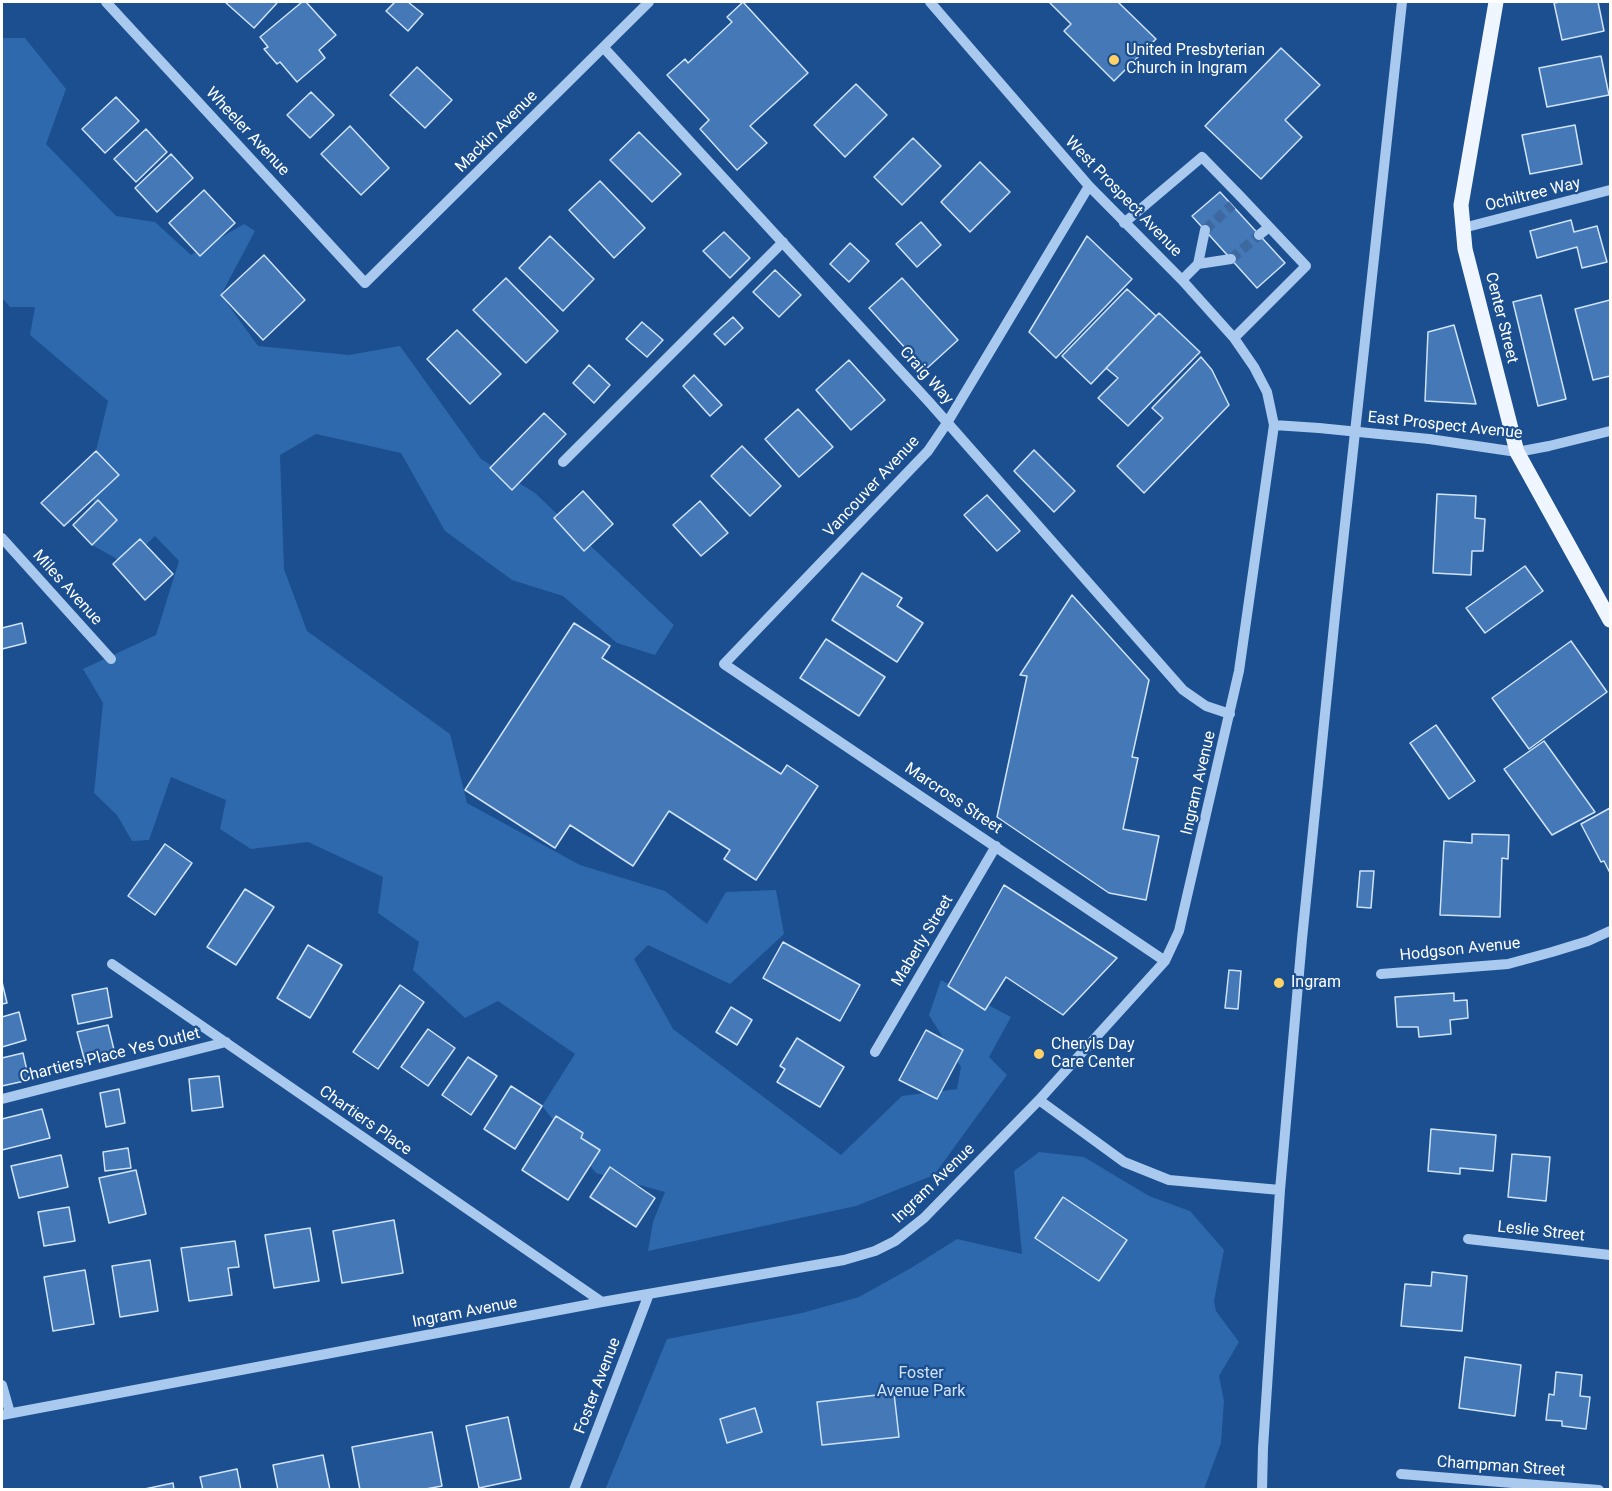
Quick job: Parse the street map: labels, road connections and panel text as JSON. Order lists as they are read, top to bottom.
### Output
{
  "streets": {
    "main road": ["Center Street"],
    "street": [
      "Wheeler Avenue",
      "Mackin Avenue",
      "Ochiltree Way",
      "West Prospect Avenue",
      "Craig Way",
      "East Prospect Avenue",
      "Vancouver Avenue",
      "Miles Avenue",
      "Ingram Avenue",
      "Marcross Street",
      "Maberly Street",
      "Hodgson Avenue",
      "Chartiers Place Yes Outlet",
      "Chartiers Place",
      "Leslie Street",
      "Foster Avenue",
      "Champman Street"
    ]
  },
  "crossings": [
    ["Wheeler Avenue", "Mackin Avenue"],
    ["Mackin Avenue", "Craig Way"],
    ["Ochiltree Way", "Center Street"],
    ["West Prospect Avenue", "East Prospect Avenue"],
    ["West Prospect Avenue", "Vancouver Avenue"],
    ["West Prospect Avenue", "Ingram Avenue"],
    ["Center Street", "East Prospect Avenue"],
    ["Craig Way", "Vancouver Avenue"],
    ["Craig Way", "Ingram Avenue"],
    ["East Prospect Avenue", "Ingram Avenue"],
    ["Vancouver Avenue", "Marcross Street"],
    ["Ingram Avenue", "Marcross Street"],
    ["Ingram Avenue", "Chartiers Place"],
    ["Ingram Avenue", "Foster Avenue"],
    ["Marcross Street", "Maberly Street"],
    ["Chartiers Place Yes Outlet", "Chartiers Place"]
  ],
  "parks": ["Foster Avenue Park"],
  "places": ["United Presbyterian Church in Ingram", "Ingram", "Cheryls Day Care Center"]
}
